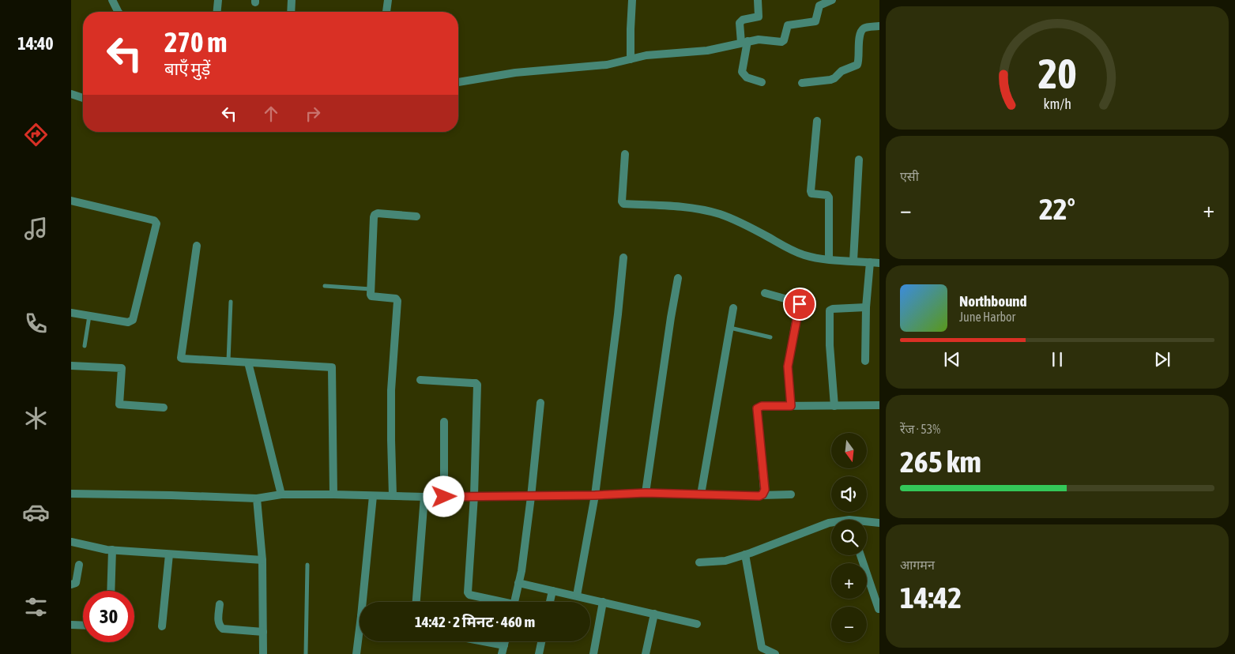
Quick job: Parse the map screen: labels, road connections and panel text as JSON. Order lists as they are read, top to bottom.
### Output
{
  "north": "bottom",
  "page": {
    "tabs": "14:40",
    "turn": ["270 m", "बाएँ मुड़ें"],
    "tile": [
      "एसी",
      ["रेंज · 53%", "265 km"],
      ["आगमन", "14:42"]
    ],
    "heat": ["−", "22°", "+"],
    "song": ["Northbound", "June Harbor"],
    "map_buttons": ["+", "−"],
    "limit": "30",
    "trip": "14:42 · 2 मिनट · 460 m",
    "gauge": ["20", "km/h"]
  }
}
